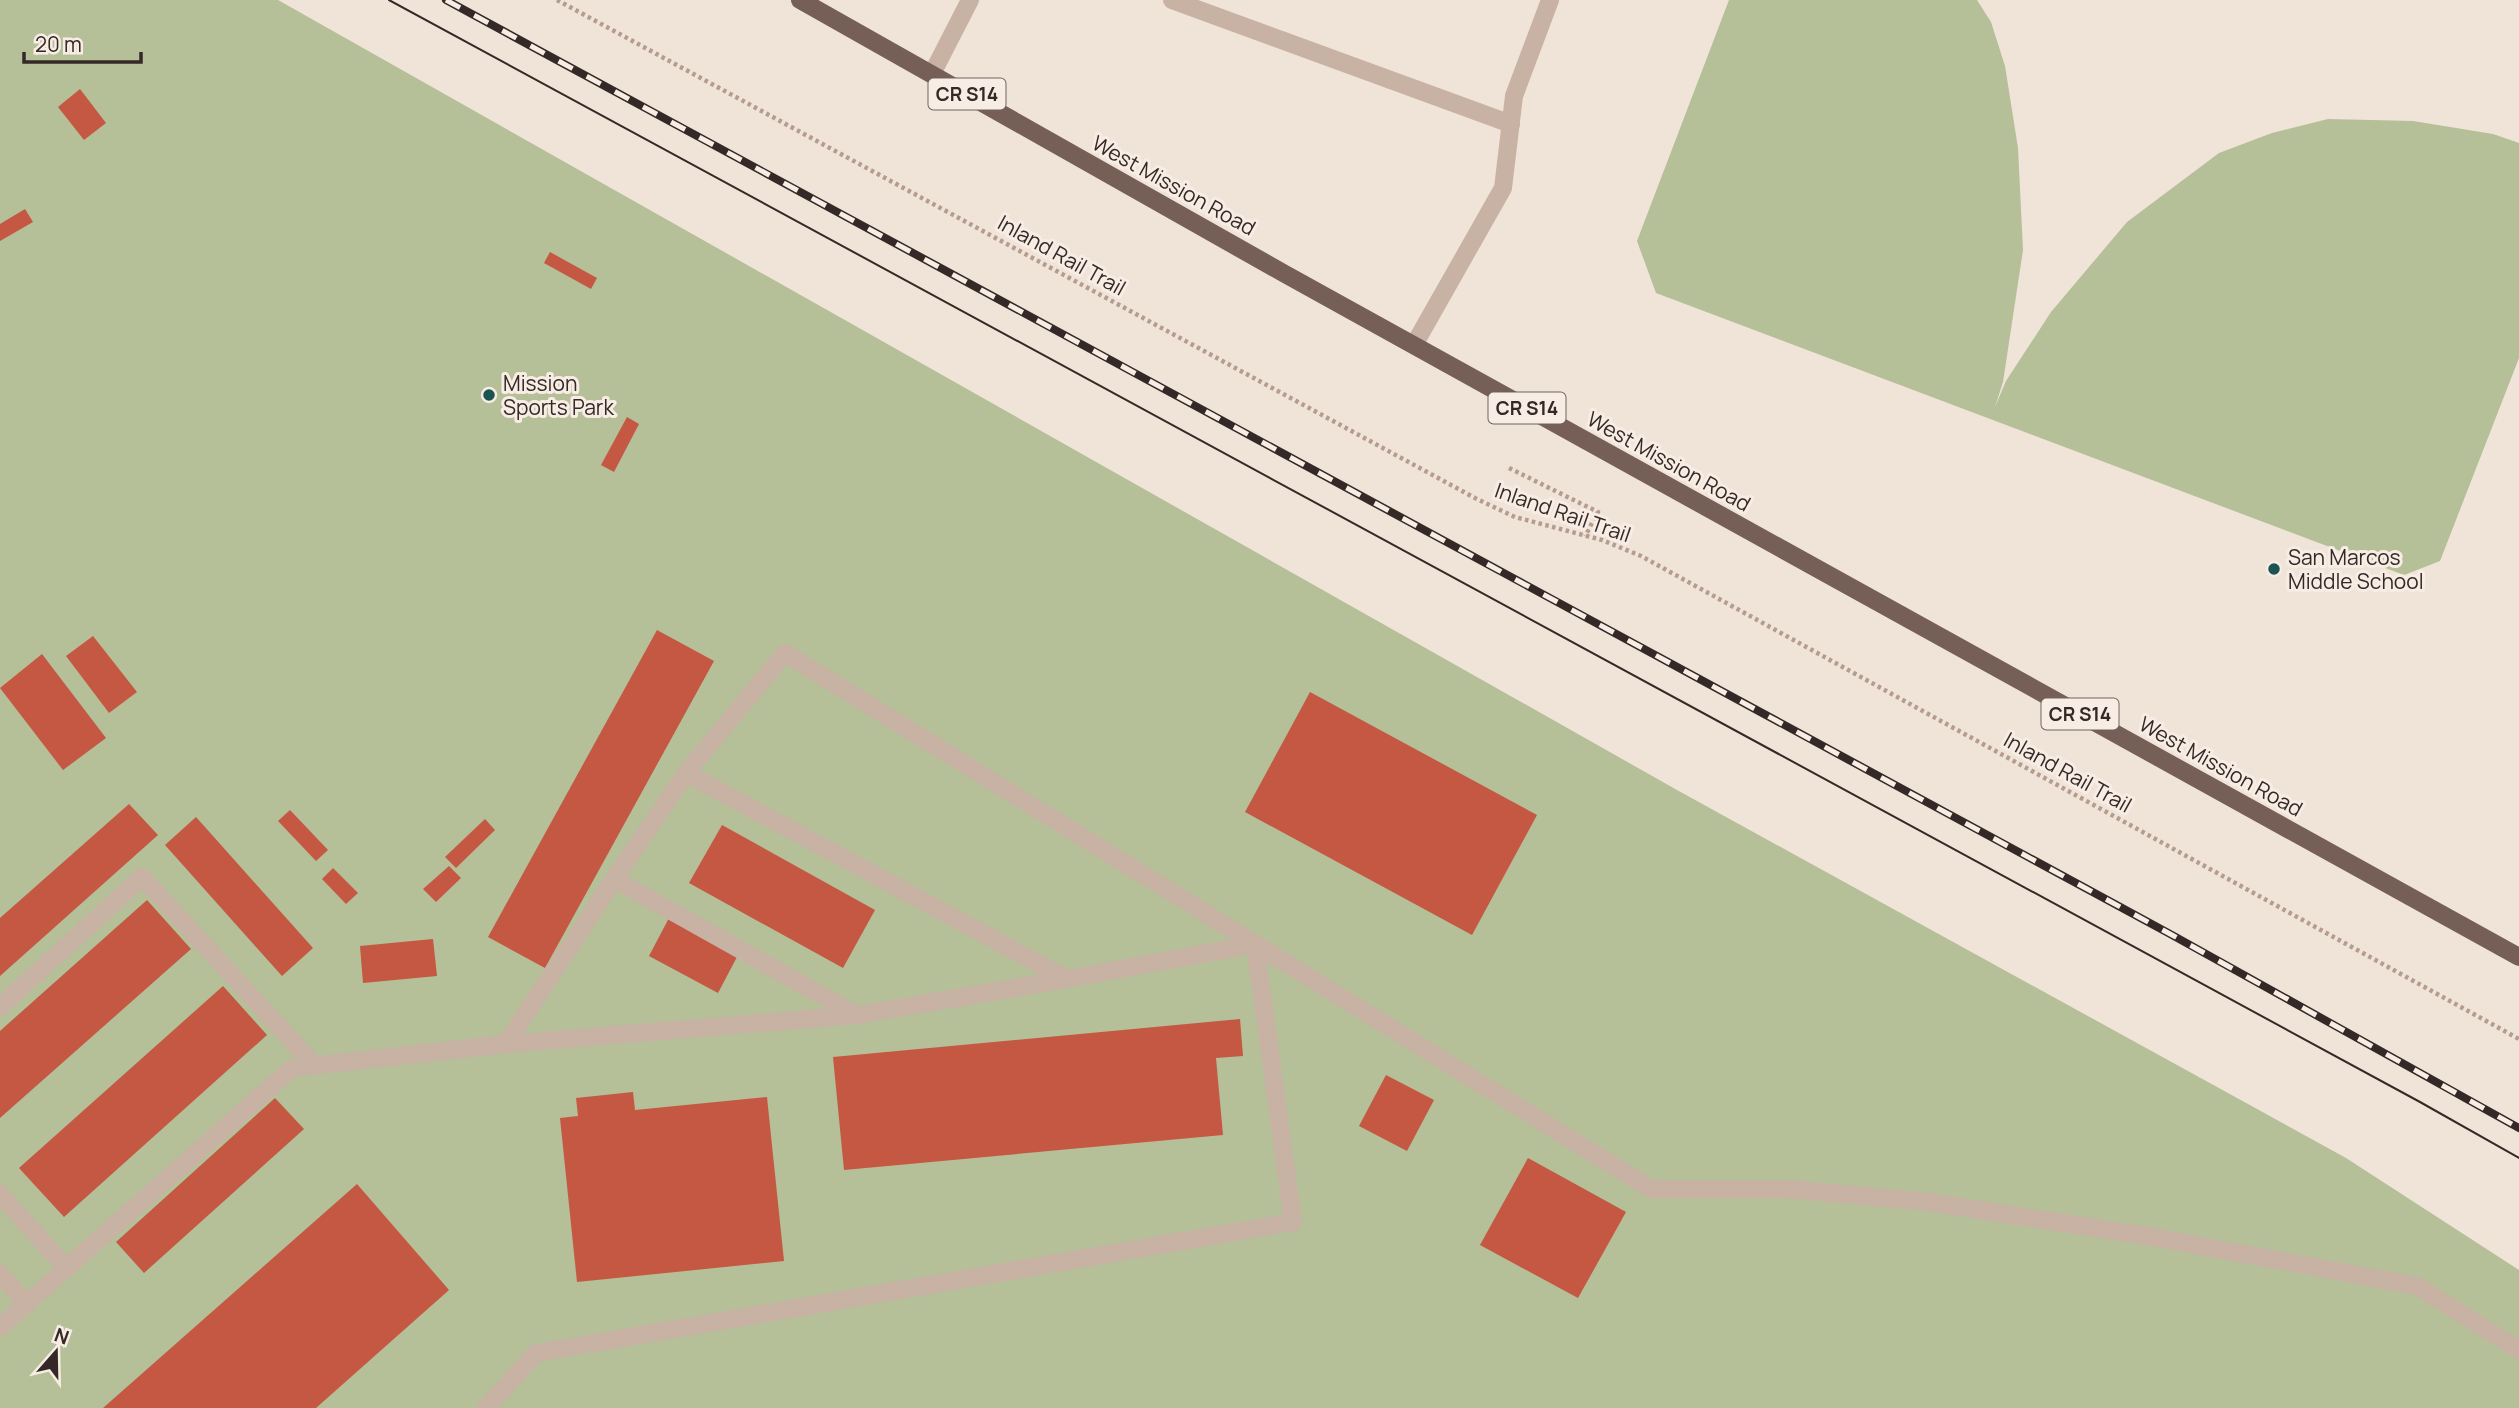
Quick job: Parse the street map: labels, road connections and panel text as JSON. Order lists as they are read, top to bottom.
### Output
{
  "streets": {
    "main road": ["CR S14", "West Mission Road"],
    "path": ["Inland Rail Trail"]
  },
  "places": ["Mission Sports Park", "San Marcos Middle School"],
  "scale_bar": "20 m",
  "north": "top"
}
